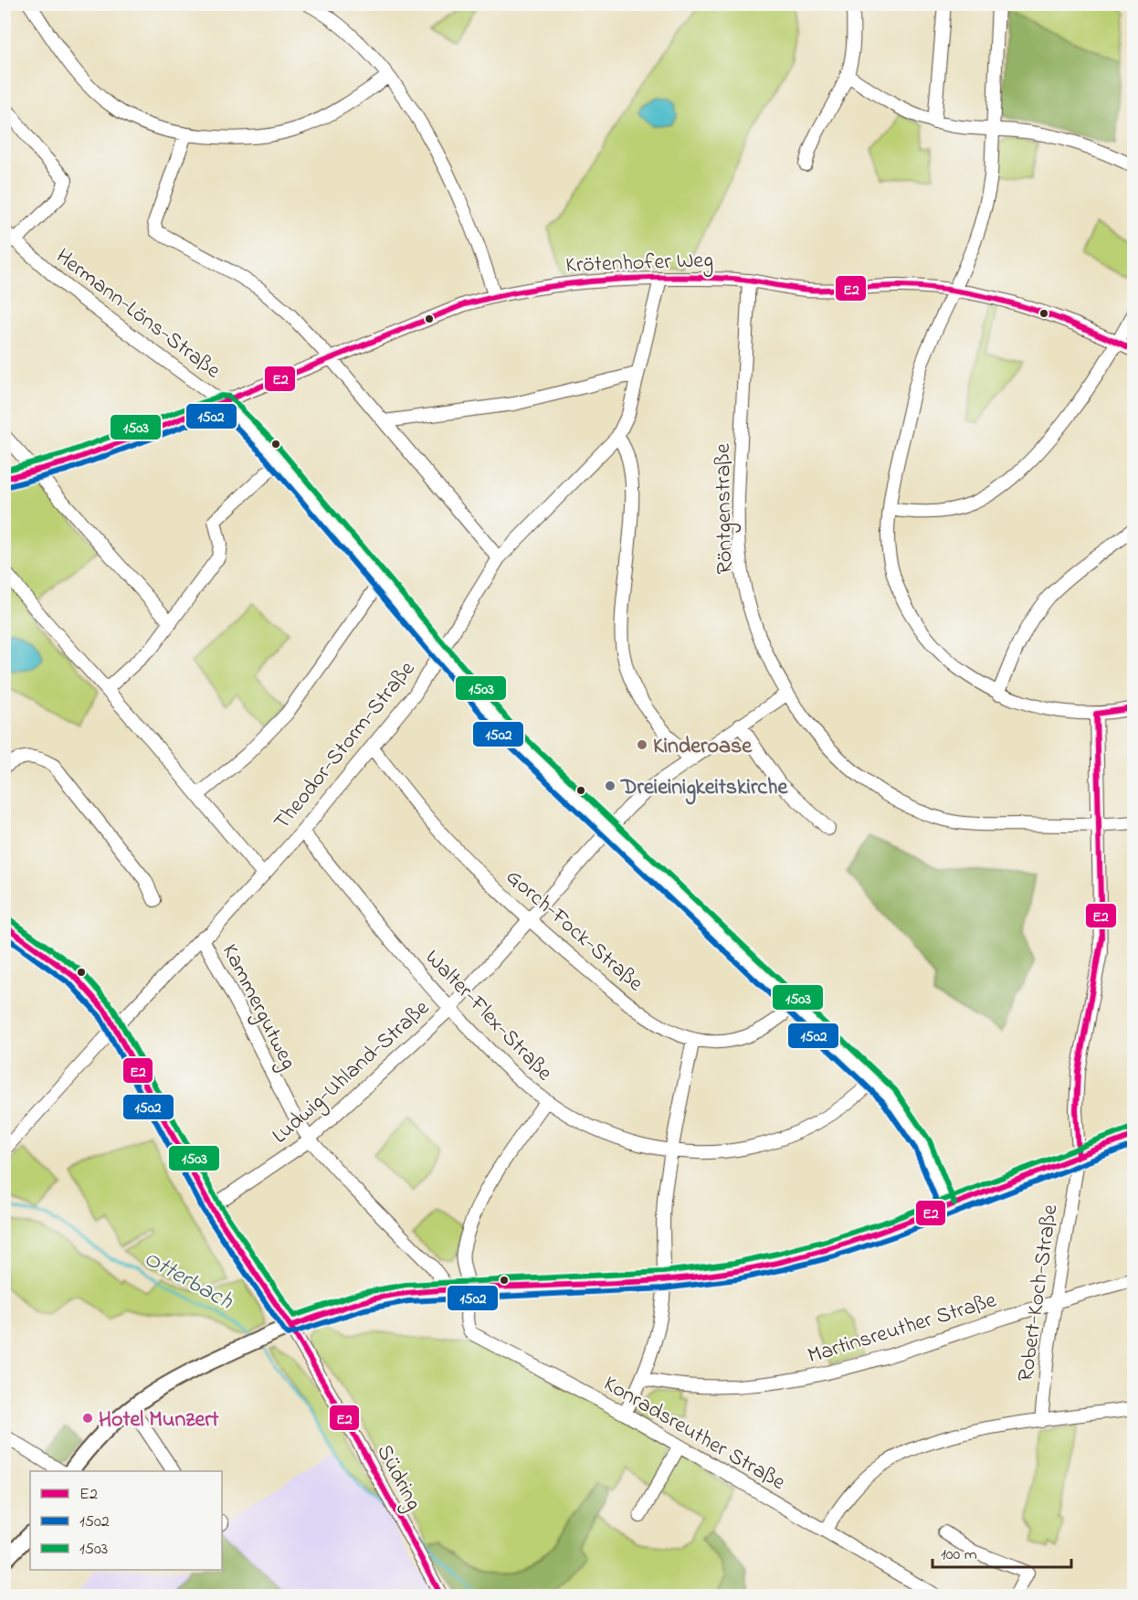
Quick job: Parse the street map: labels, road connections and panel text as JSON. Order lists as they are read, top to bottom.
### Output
{
  "streets": {
    "street": [
      "Krötenhofer Weg",
      "Hermann-Löns-Straße",
      "Röntgenstraße",
      "Theodor-Storm-Straße",
      "Gorch-Fock-Straße",
      "Kammergutweg",
      "Walter-Flex-Straße",
      "Ludwig-Uhland-Straße",
      "Robert-Koch-Straße",
      "Martinsreuther Straße",
      "Konradsreuther Straße",
      "Südring"
    ]
  },
  "crossings": [
    ["Krötenhofer Weg", "Hermann-Löns-Straße"],
    ["Krötenhofer Weg", "Röntgenstraße"],
    ["Krötenhofer Weg", "Theodor-Storm-Straße"],
    ["Hermann-Löns-Straße", "Theodor-Storm-Straße"],
    ["Hermann-Löns-Straße", "Gorch-Fock-Straße"],
    ["Hermann-Löns-Straße", "Walter-Flex-Straße"],
    ["Hermann-Löns-Straße", "Ludwig-Uhland-Straße"],
    ["Röntgenstraße", "Ludwig-Uhland-Straße"],
    ["Röntgenstraße", "Robert-Koch-Straße"],
    ["Theodor-Storm-Straße", "Gorch-Fock-Straße"],
    ["Theodor-Storm-Straße", "Kammergutweg"],
    ["Theodor-Storm-Straße", "Walter-Flex-Straße"],
    ["Gorch-Fock-Straße", "Ludwig-Uhland-Straße"],
    ["Kammergutweg", "Ludwig-Uhland-Straße"],
    ["Walter-Flex-Straße", "Ludwig-Uhland-Straße"],
    ["Walter-Flex-Straße", "Konradsreuther Straße"],
    ["Ludwig-Uhland-Straße", "Südring"],
    ["Robert-Koch-Straße", "Martinsreuther Straße"]
  ],
  "water": ["Otterbach"],
  "places": ["Kinderoase", "Dreieinigkeitskirche", "Hotel Munzert"],
  "lines": ["transit line E2", "transit line 1503", "transit line 1502"],
  "legend": ["E2", "1502", "1503"],
  "scale_bar": "100 m"
}
